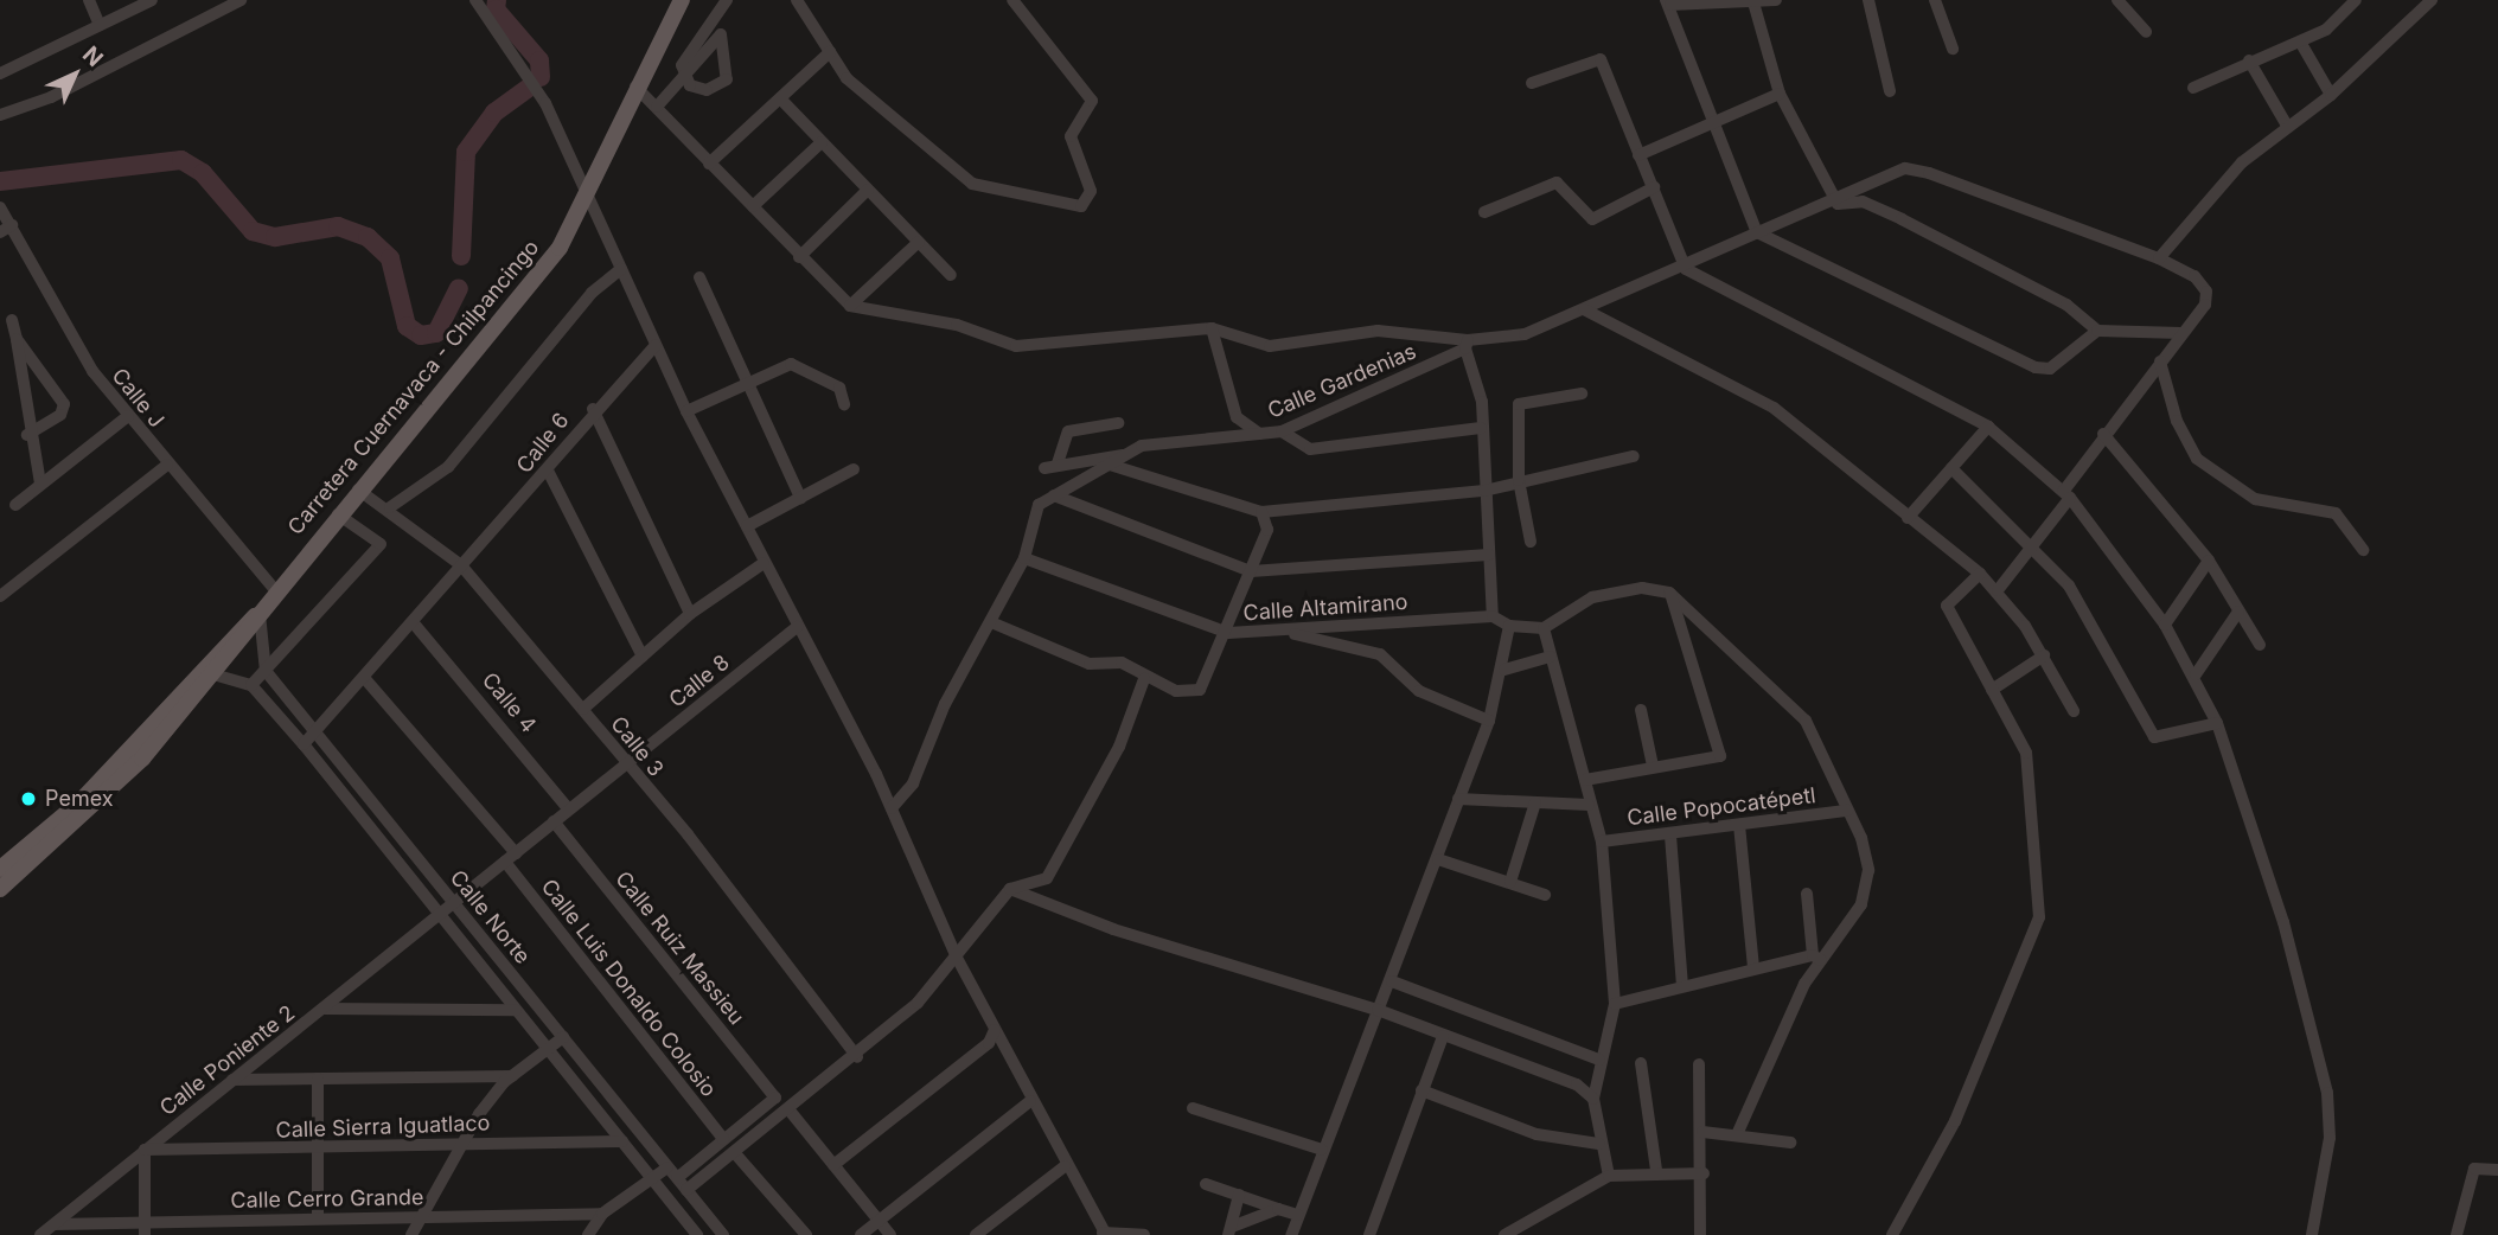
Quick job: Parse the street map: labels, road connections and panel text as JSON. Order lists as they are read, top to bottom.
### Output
{
  "streets": {
    "main road": ["Carretera Cuernavaca - Chilpancingo"],
    "street": [
      "Calle Gardenias",
      "Calle J",
      "Calle 6",
      "Calle Altamirano",
      "Calle 8",
      "Calle 4",
      "Calle 3",
      "Calle Popocatépetl",
      "Calle Norte",
      "Calle Ruiz Massieu",
      "Calle Luis Donaldo Colosio",
      "Calle Poniente 2",
      "Calle Sierra Iguatlaco",
      "Calle Cerro Grande"
    ]
  },
  "crossings": [
    ["Calle Gardenias", "Calle Altamirano"],
    ["Carretera Cuernavaca - Chilpancingo", "Calle J"],
    ["Carretera Cuernavaca - Chilpancingo", "Calle 3"],
    ["Calle 6", "Calle 4"],
    ["Calle 6", "Calle 3"],
    ["Calle 6", "Calle Norte"],
    ["Calle 8", "Calle 4"],
    ["Calle 8", "Calle 3"],
    ["Calle 8", "Calle Ruiz Massieu"],
    ["Calle 8", "Calle Poniente 2"],
    ["Calle Norte", "Calle Poniente 2"],
    ["Calle Norte", "Calle Sierra Iguatlaco"],
    ["Calle Ruiz Massieu", "Calle Luis Donaldo Colosio"],
    ["Calle Luis Donaldo Colosio", "Calle Poniente 2"],
    ["Calle Poniente 2", "Calle Sierra Iguatlaco"],
    ["Calle Poniente 2", "Calle Cerro Grande"]
  ],
  "places": ["Pemex"],
  "north": "top right"
}
